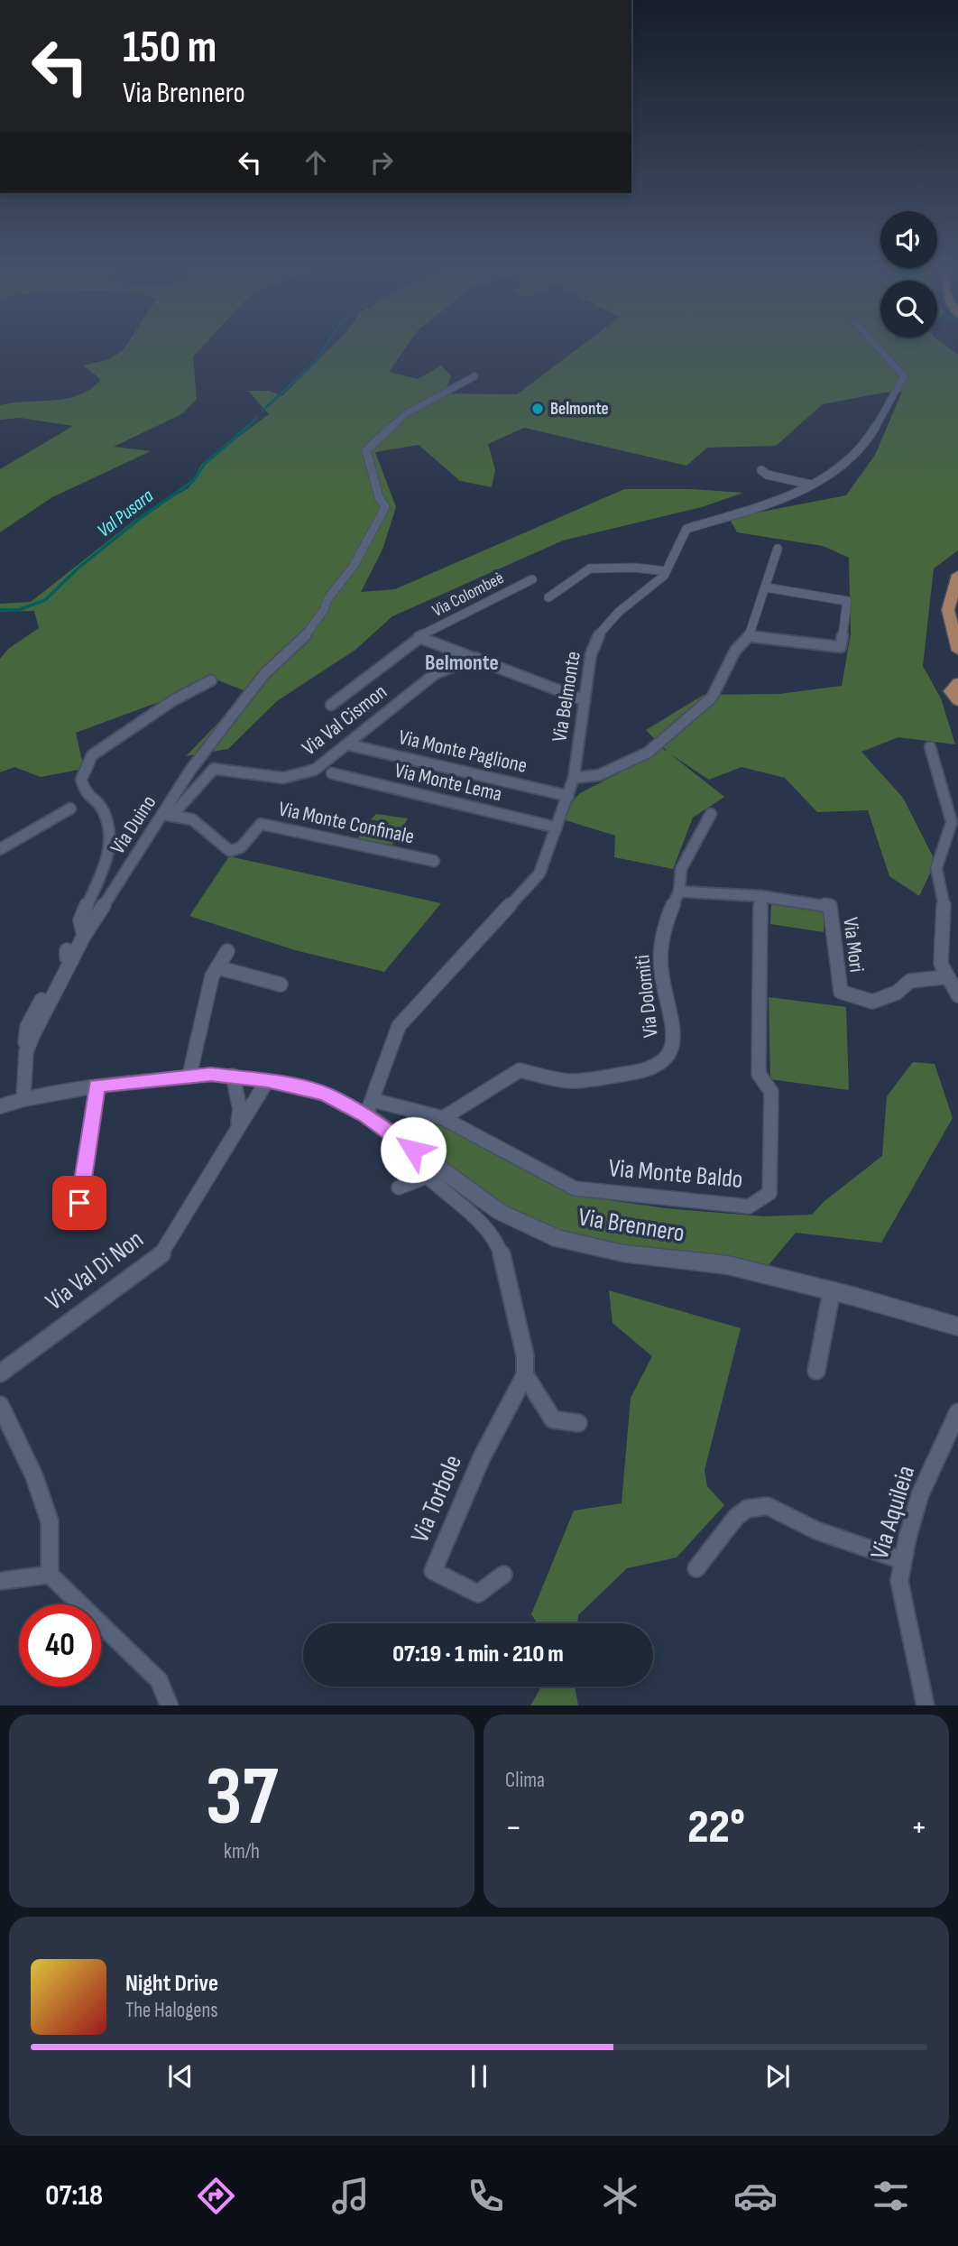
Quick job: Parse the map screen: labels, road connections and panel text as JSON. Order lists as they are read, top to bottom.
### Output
{
  "streets": {
    "street": [
      "Via Colombeè",
      "Via Belmonte",
      "Via Val Cismon",
      "Via Monte Paglione",
      "Via Monte Lema",
      "Via Monte Confinale",
      "Via Duino",
      "Via Mori",
      "Via Dolomiti",
      "Via Monte Baldo",
      "Via Brennero",
      "Via Val Di Non",
      "Via Torbole",
      "Via Aquileia"
    ]
  },
  "crossings": [
    ["Via Colombeè", "Via Belmonte"],
    ["Via Colombeè", "Via Val Cismon"],
    ["Via Belmonte", "Via Monte Paglione"],
    ["Via Belmonte", "Via Monte Lema"],
    ["Via Belmonte", "Via Brennero"],
    ["Via Val Cismon", "Via Monte Paglione"],
    ["Via Val Cismon", "Via Monte Confinale"],
    ["Via Val Cismon", "Via Duino"],
    ["Via Monte Confinale", "Via Duino"],
    ["Via Duino", "Via Brennero"],
    ["Via Mori", "Via Dolomiti"],
    ["Via Mori", "Via Monte Baldo"],
    ["Via Dolomiti", "Via Monte Baldo"],
    ["Via Brennero", "Via Val Di Non"]
  ],
  "districts": ["Belmonte"],
  "water": ["Val Pusara"],
  "places": ["Belmonte"],
  "page": {
    "turn": ["150 m", "Via Brennero"],
    "limit": "40",
    "trip": "07:19 · 1 min · 210 m",
    "tile": [
      ["37", "km/h"],
      "Clima"
    ],
    "heat": ["−", "22°", "+"],
    "song": ["Night Drive", "The Halogens"],
    "tabs": "07:18"
  }
}
